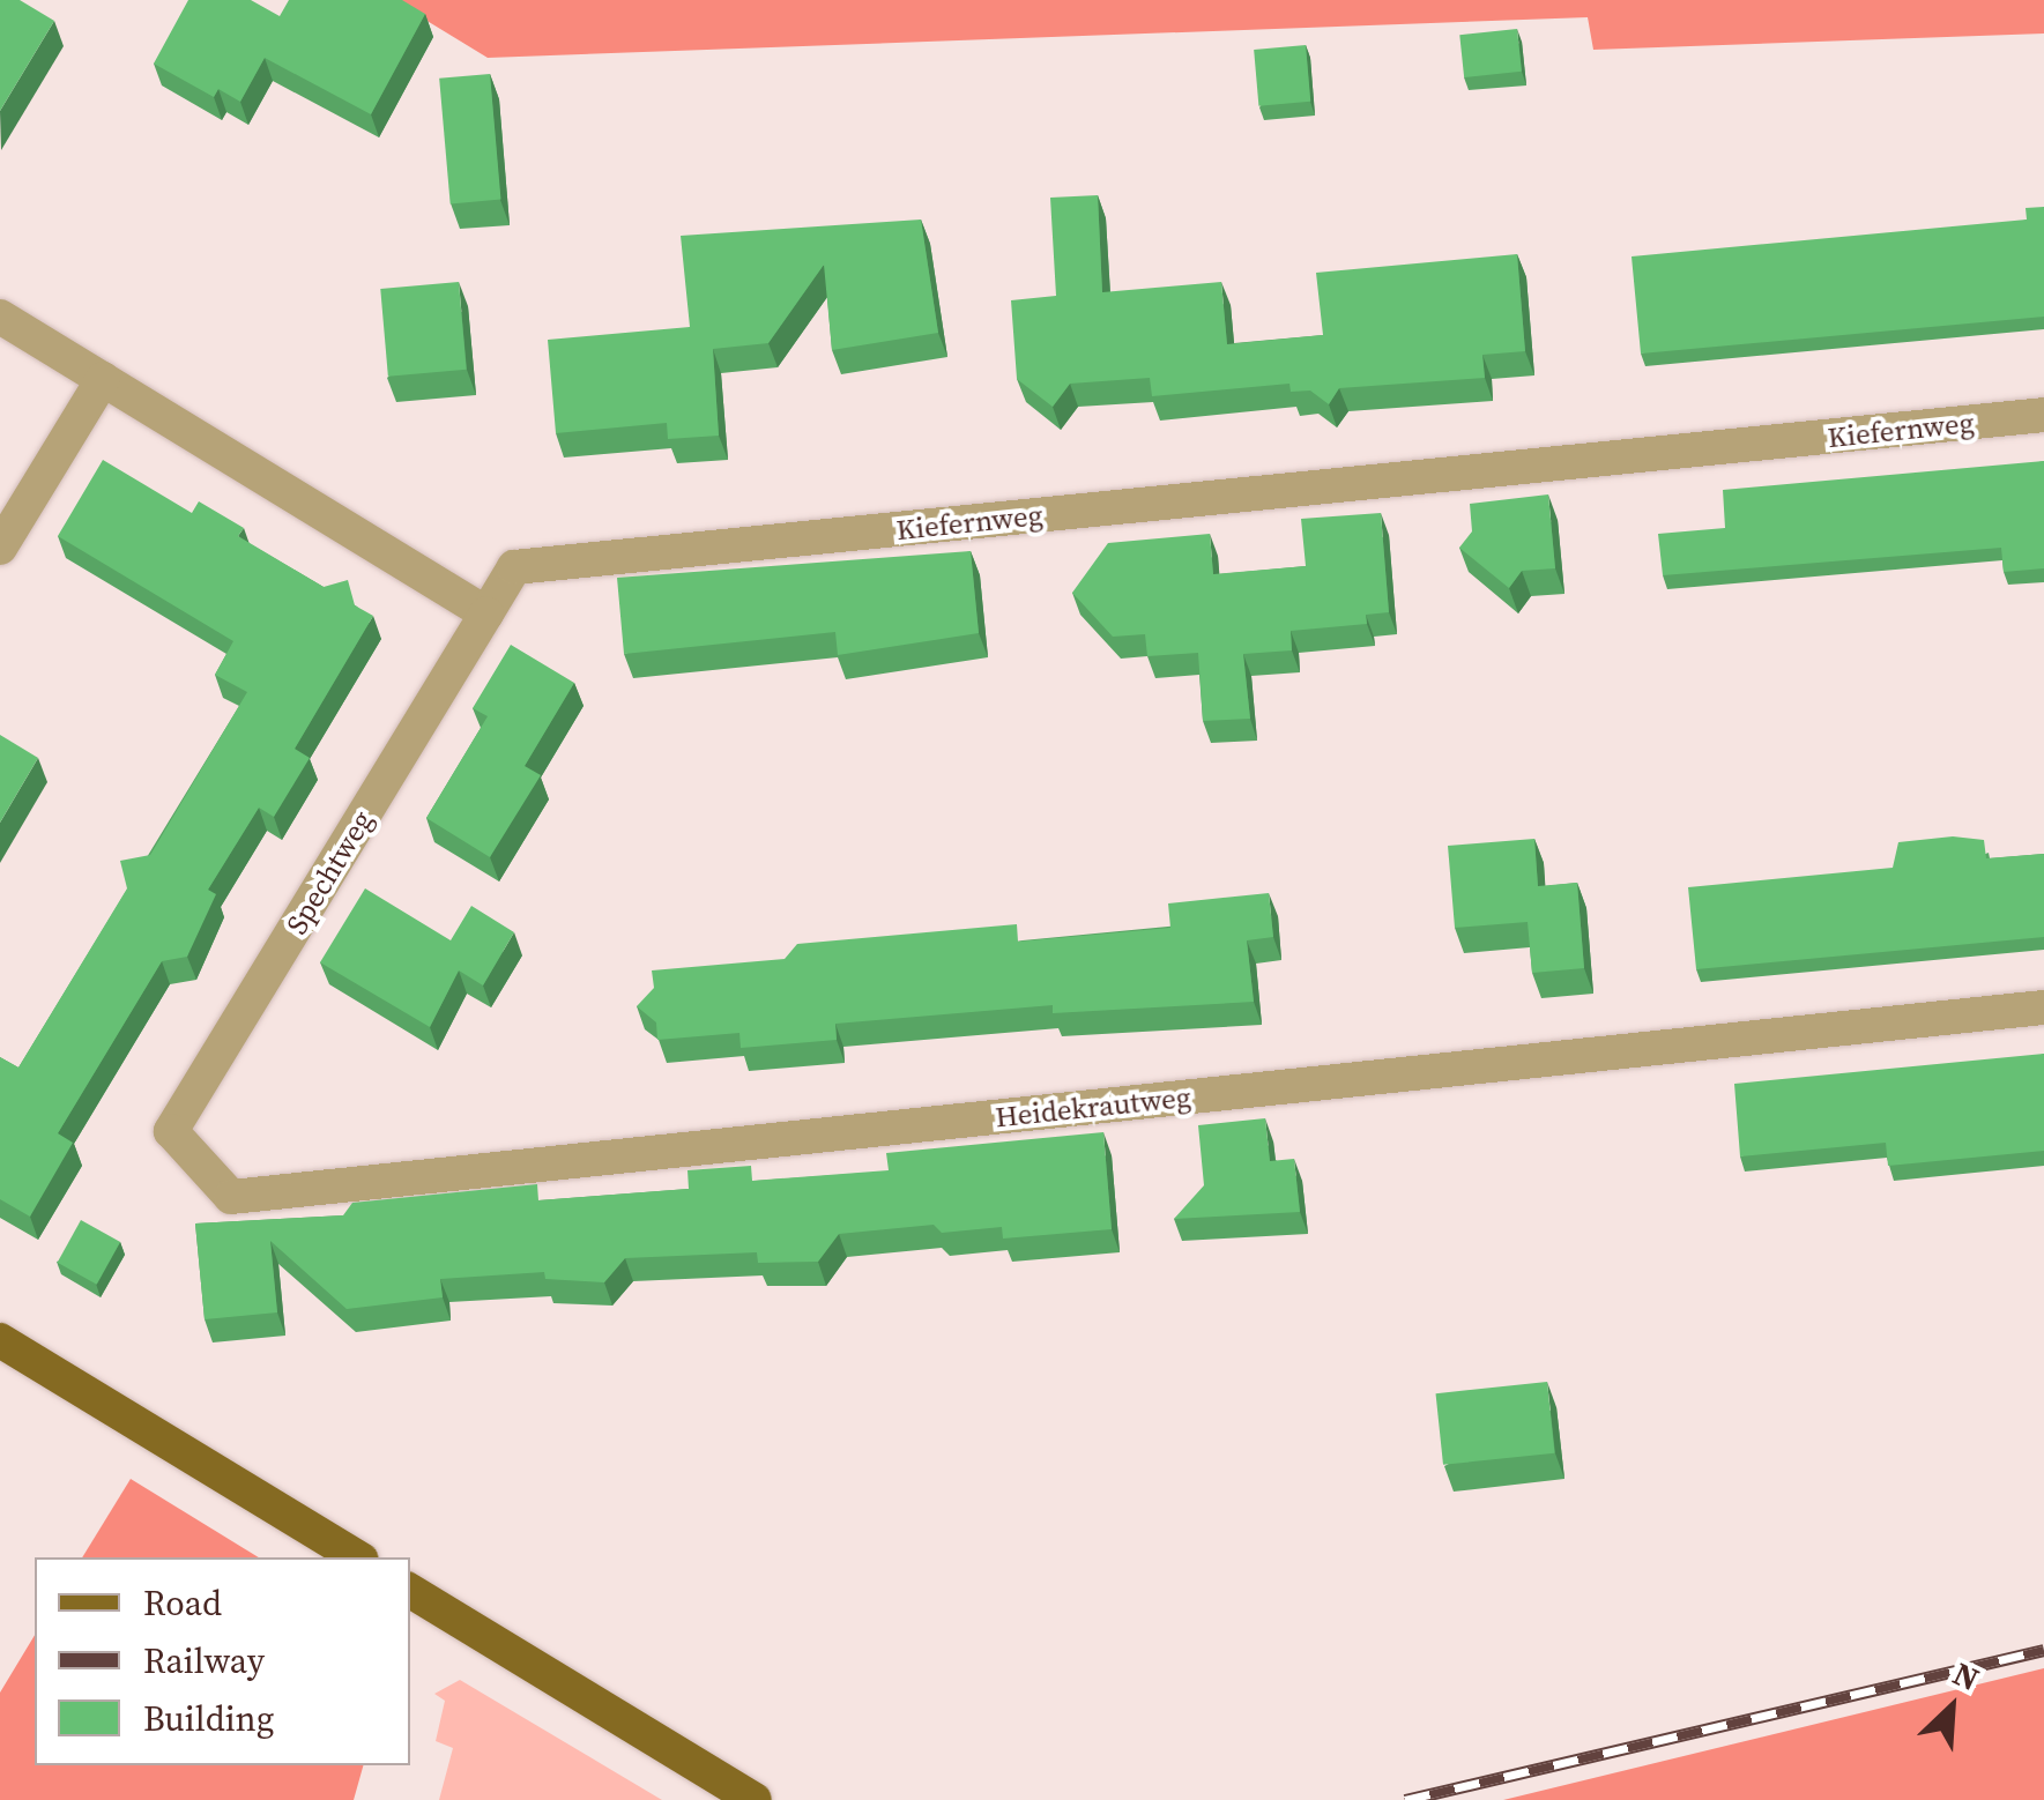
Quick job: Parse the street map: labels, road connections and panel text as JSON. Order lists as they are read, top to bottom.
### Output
{
  "streets": {
    "street": ["Kiefernweg", "Spechtweg", "Heidekrautweg"]
  },
  "crossings": [
    ["Kiefernweg", "Spechtweg"],
    ["Spechtweg", "Heidekrautweg"]
  ],
  "legend": ["Road", "Railway", "Building"],
  "north": "top right"
}
